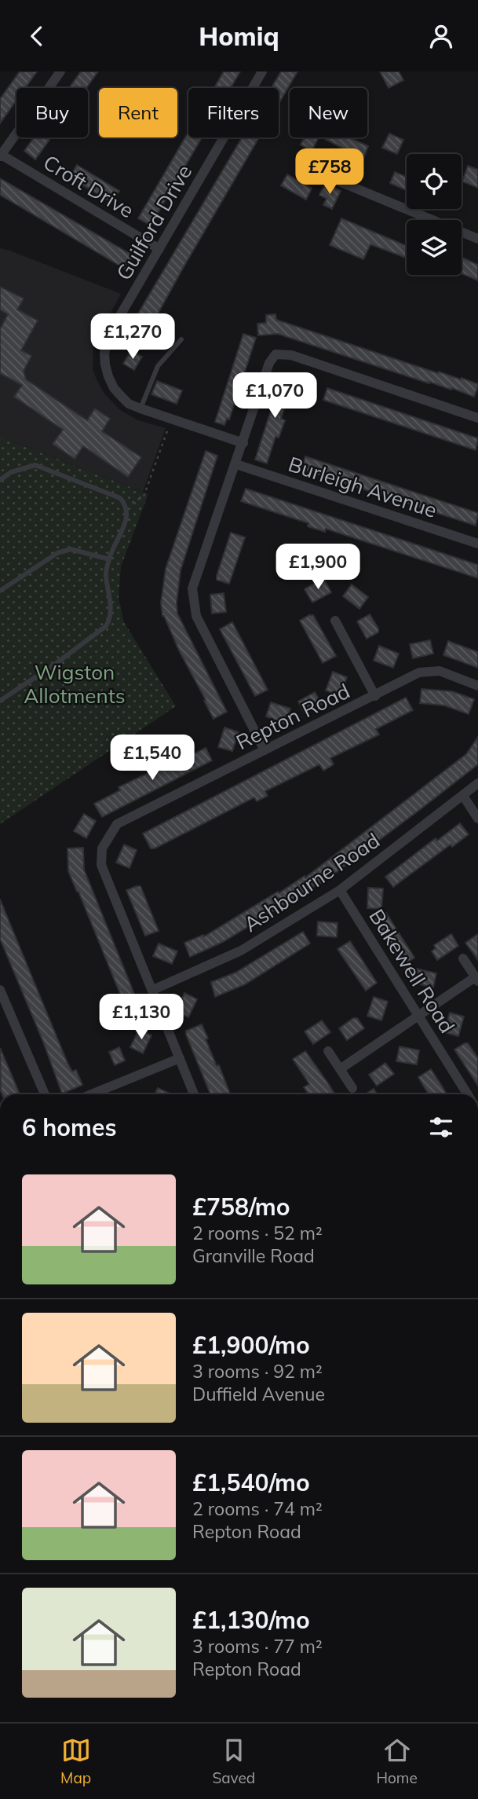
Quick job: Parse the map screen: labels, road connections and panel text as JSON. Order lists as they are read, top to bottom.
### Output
{
  "streets": {
    "street": [
      "Croft Drive",
      "Guilford Drive",
      "Burleigh Avenue",
      "Repton Road",
      "Ashbourne Road",
      "Bakewell Road"
    ]
  },
  "crossings": [
    ["Croft Drive", "Guilford Drive"],
    ["Repton Road", "Ashbourne Road"],
    ["Ashbourne Road", "Bakewell Road"]
  ],
  "parks": ["Wigston Allotments"],
  "page": {
    "header": "Homiq",
    "chip": [
      "Buy",
      "Rent",
      "Filters",
      "New"
    ],
    "price": [
      "£758",
      "£1,270",
      "£1,070",
      "£1,900",
      "£1,540",
      "£1,130"
    ],
    "heading": "6 homes",
    "list": [
      {
        "name": "£758/mo",
        "note": "2 rooms · 52 m² · Granville Road"
      },
      {
        "name": "£1,900/mo",
        "note": "3 rooms · 92 m² · Duffield Avenue"
      },
      {
        "name": "£1,540/mo",
        "note": "2 rooms · 74 m² · Repton Road"
      },
      {
        "name": "£1,130/mo",
        "note": "3 rooms · 77 m² · Repton Road"
      }
    ],
    "tabs": ["Map", "Saved", "Home"]
  }
}
